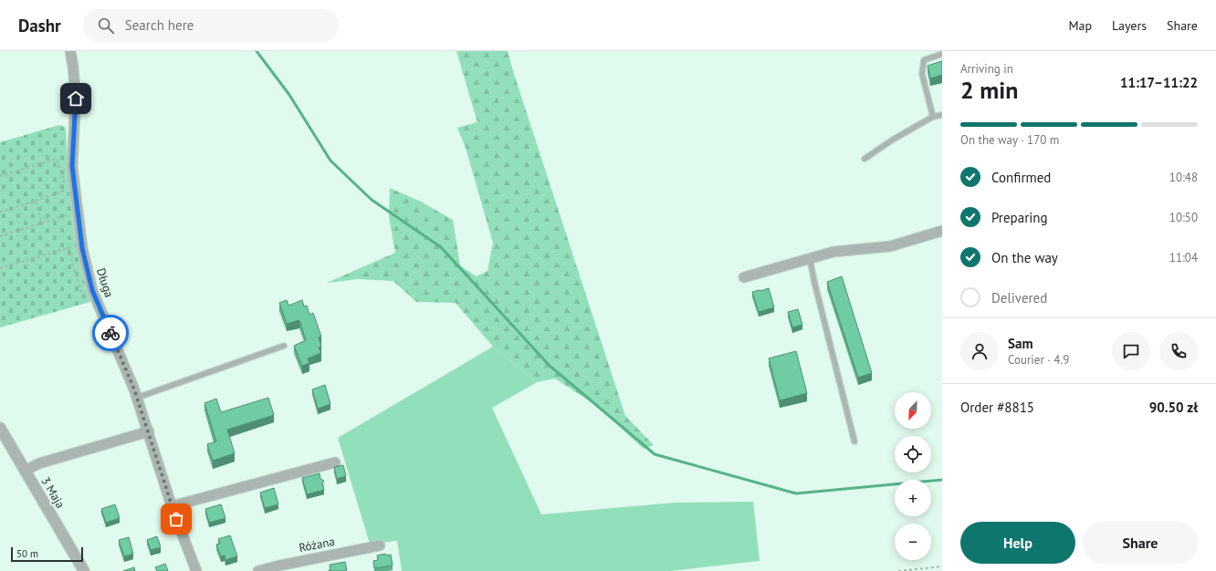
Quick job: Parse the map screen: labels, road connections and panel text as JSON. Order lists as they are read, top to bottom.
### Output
{
  "streets": {
    "street": ["Długa", "3 Maja", "Różana"]
  },
  "scale_bar": "50 m",
  "north": "bottom left",
  "page": {
    "header": "Dashr",
    "search": "Search here",
    "nav": ["Map", "Layers", "Share"],
    "heading": ["2 min", "Arriving in", "11:17–11:22"],
    "panel": [
      "Sam",
      "Courier · 4.9",
      "Order #8815",
      "90.50 zł"
    ],
    "bar": "On the way · 170 m",
    "list": [
      ["Confirmed", "10:48"],
      ["Preparing", "10:50"],
      ["On the way", "11:04"],
      "Delivered"
    ],
    "map_buttons": ["+", "−"],
    "buttons": ["Help", "Share"],
    "scale": "50 m"
  }
}
